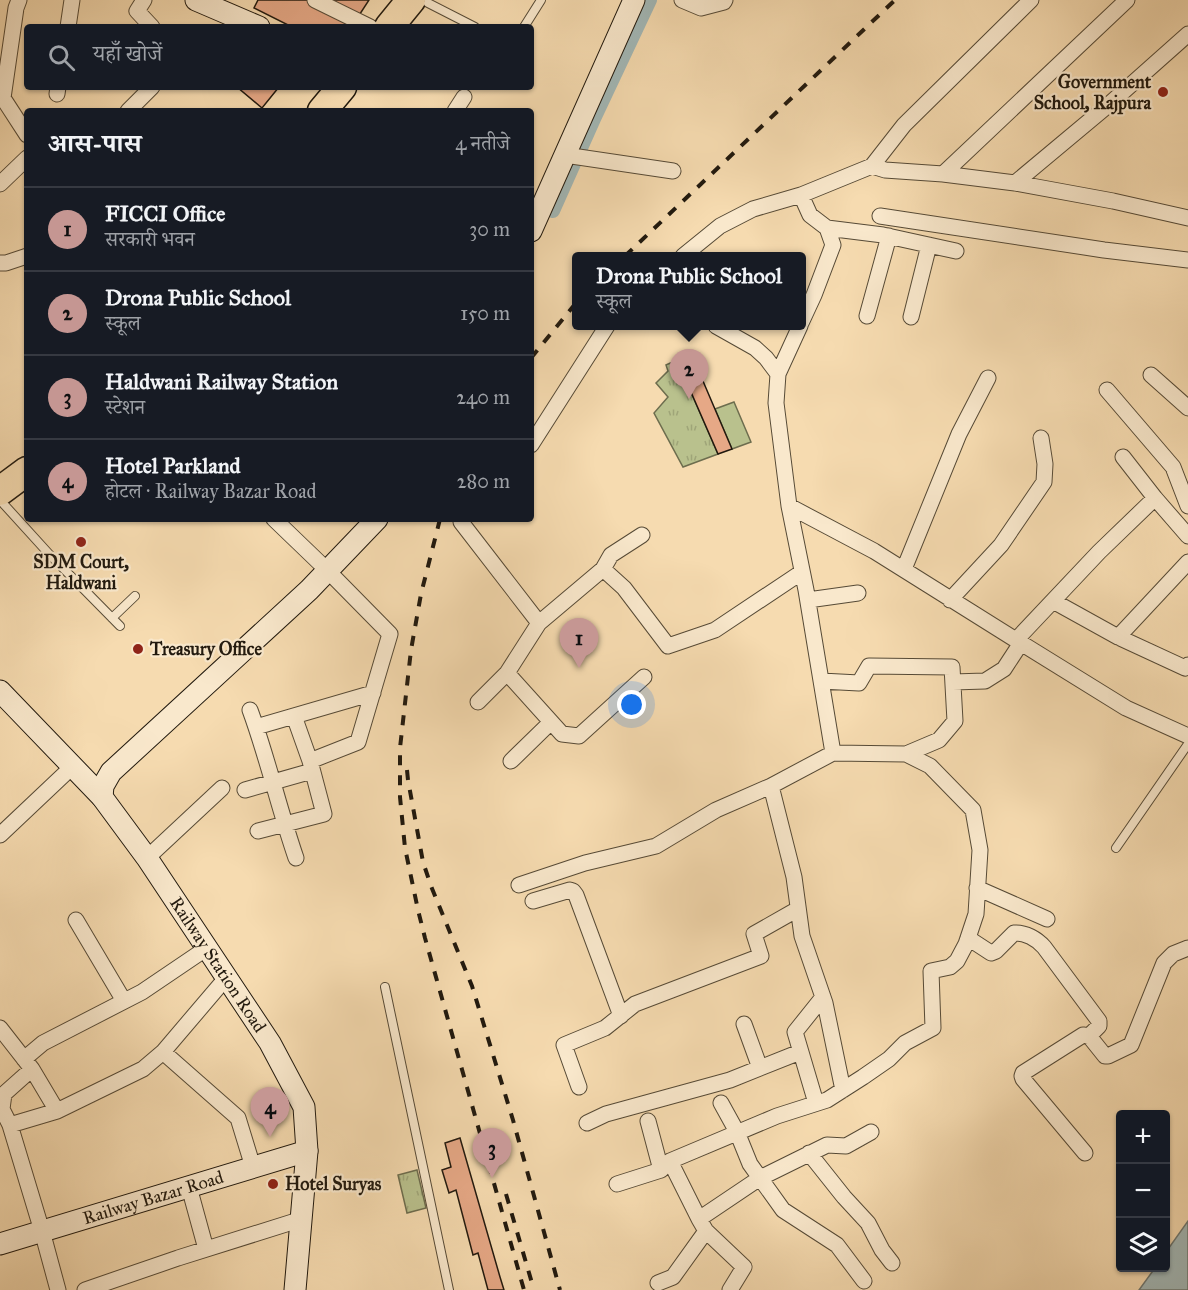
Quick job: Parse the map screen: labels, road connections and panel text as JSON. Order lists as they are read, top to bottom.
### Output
{
  "streets": {
    "street": ["Railway Station Road", "Railway Bazar Road"]
  },
  "crossings": [
    ["Railway Station Road", "Railway Bazar Road"]
  ],
  "places": [
    "Government School, Rajpura",
    "SDM Court, Haldwani",
    "Treasury Office",
    "Hotel Suryas"
  ],
  "page": {
    "search": "यहाँ खोजें",
    "heading": ["आस-पास", "4 नतीजे"],
    "list": [
      {
        "mark": "1",
        "name": "FICCI Office",
        "note": "सरकारी भवन",
        "value": "30 m"
      },
      {
        "mark": "2",
        "name": "Drona Public School",
        "note": "स्कूल",
        "value": "150 m"
      },
      {
        "mark": "3",
        "name": "Haldwani Railway Station",
        "note": "स्टेशन",
        "value": "240 m"
      },
      {
        "mark": "4",
        "name": "Hotel Parkland",
        "note": "होटल · Railway Bazar Road",
        "value": "280 m"
      }
    ],
    "popup": ["Drona Public School", "स्कूल"],
    "pins": [
      "2",
      "1",
      "4",
      "3"
    ],
    "map_buttons": ["+", "−"]
  }
}
